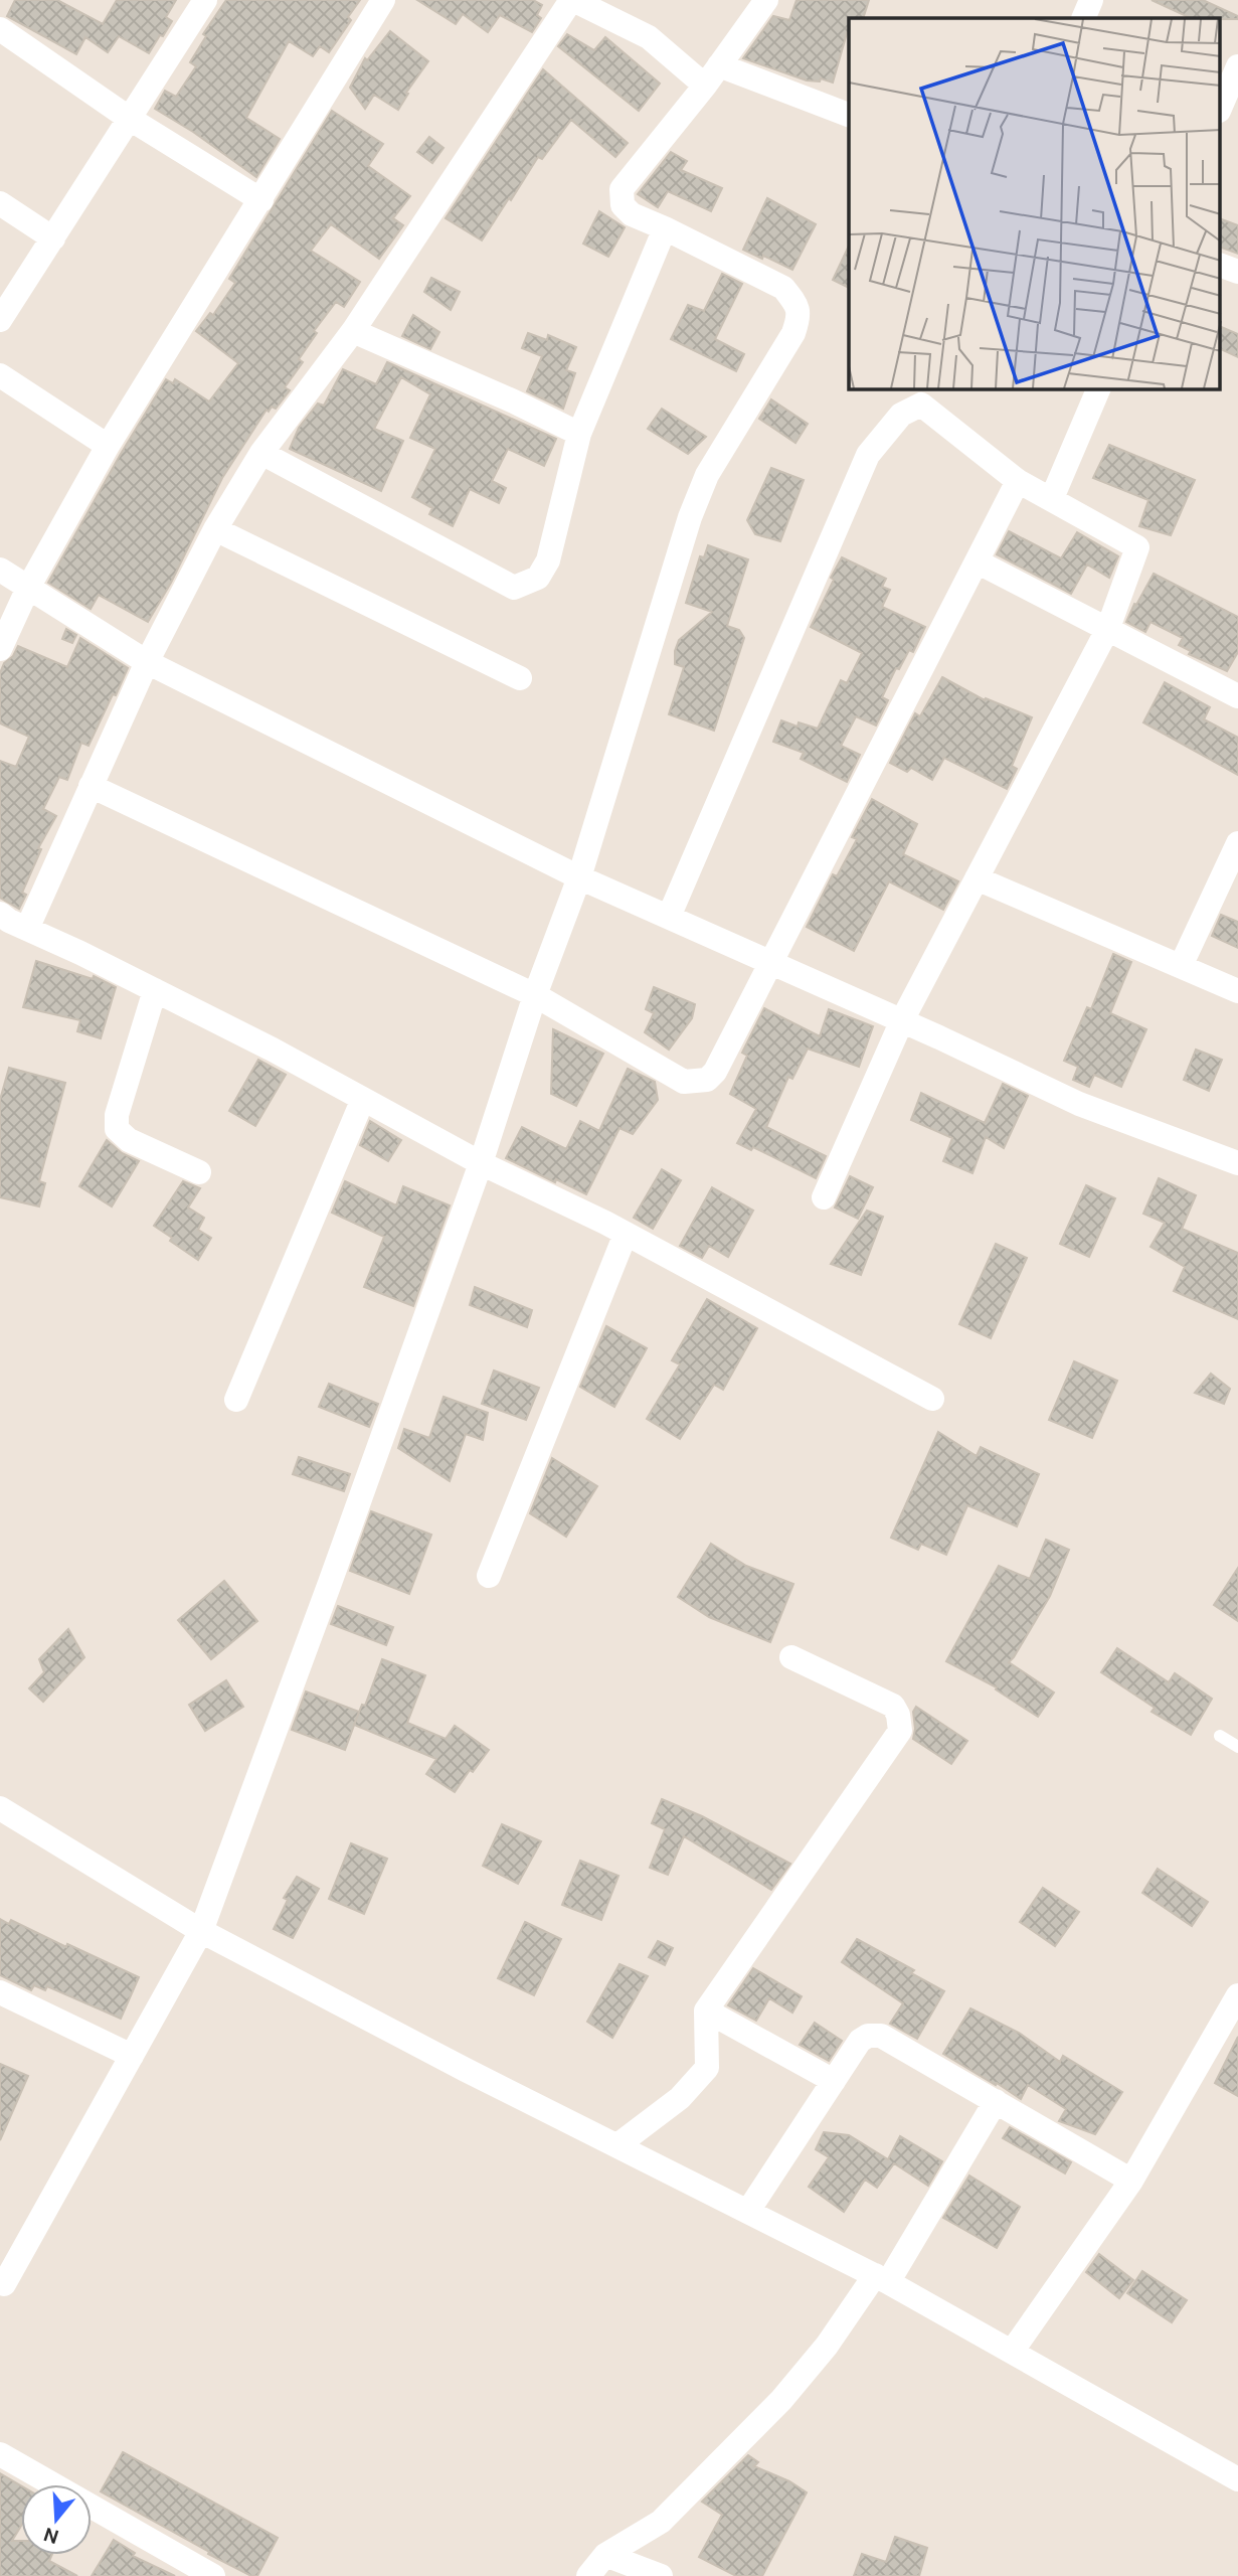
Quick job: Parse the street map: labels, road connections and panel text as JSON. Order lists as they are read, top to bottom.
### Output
{
  "north": "bottom"
}
